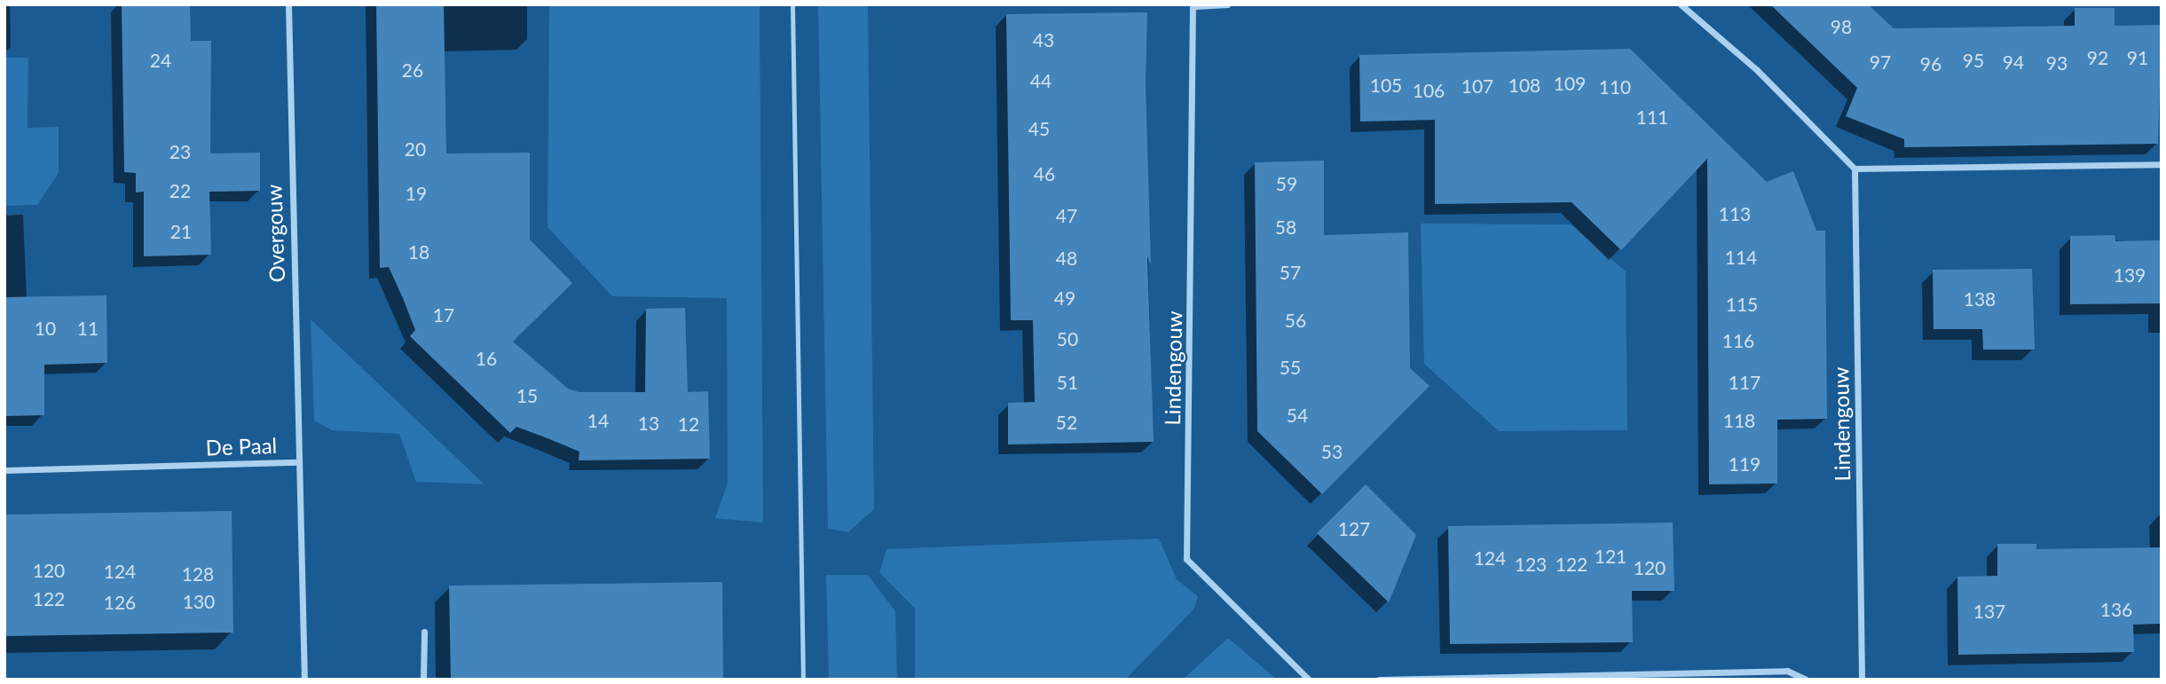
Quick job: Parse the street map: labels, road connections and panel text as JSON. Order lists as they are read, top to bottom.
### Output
{
  "streets": {
    "street": ["Overgouw", "Lindengouw", "De Paal"]
  },
  "crossings": [
    ["Overgouw", "De Paal"]
  ],
  "house_numbers": [
    "98",
    "43",
    "92",
    "91",
    "24",
    "95",
    "97",
    "94",
    "93",
    "96",
    "26",
    "44",
    "109",
    "105",
    "108",
    "107",
    "110",
    "106",
    "111",
    "45",
    "20",
    "23",
    "46",
    "59",
    "22",
    "19",
    "113",
    "47",
    "58",
    "21",
    "18",
    "114",
    "48",
    "57",
    "139",
    "49",
    "138",
    "115",
    "17",
    "56",
    "10",
    "11",
    "50",
    "116",
    "16",
    "55",
    "51",
    "117",
    "15",
    "54",
    "14",
    "118",
    "52",
    "13",
    "12",
    "53",
    "119",
    "127",
    "121",
    "124",
    "123",
    "122",
    "120",
    "120",
    "124",
    "128",
    "122",
    "130",
    "126",
    "136",
    "137"
  ]
}
